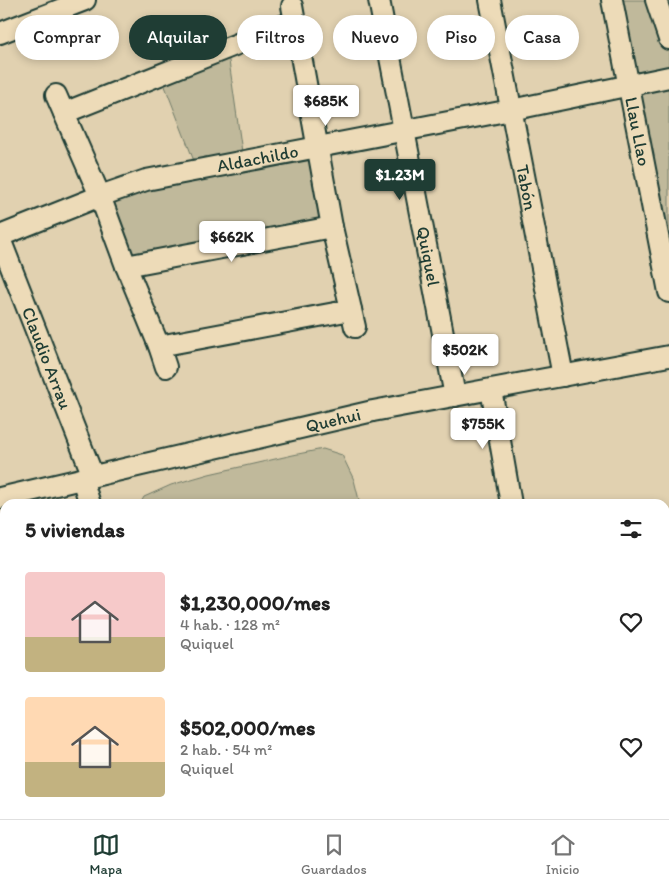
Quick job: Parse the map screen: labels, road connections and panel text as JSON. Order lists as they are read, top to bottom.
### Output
{
  "streets": {
    "street": [
      "Llau Llao",
      "Aldachildo",
      "Tabón",
      "Quiquel",
      "Claudio Arrau",
      "Quehui"
    ]
  },
  "crossings": [
    ["Llau Llao", "Aldachildo"],
    ["Aldachildo", "Tabón"],
    ["Aldachildo", "Quiquel"],
    ["Aldachildo", "Claudio Arrau"],
    ["Tabón", "Quehui"],
    ["Quiquel", "Quehui"],
    ["Claudio Arrau", "Quehui"]
  ],
  "page": {
    "chip": [
      "Comprar",
      "Alquilar",
      "Filtros",
      "Nuevo",
      "Piso",
      "Casa"
    ],
    "price": [
      "$685K",
      "$1.23M",
      "$662K",
      "$502K",
      "$755K"
    ],
    "heading": "5 viviendas",
    "list": [
      {
        "name": "$1,230,000/mes",
        "note": "4 hab. · 128 m² · Quiquel"
      },
      {
        "name": "$502,000/mes",
        "note": "2 hab. · 54 m² · Quiquel"
      }
    ],
    "tabs": ["Mapa", "Guardados", "Inicio"]
  }
}
